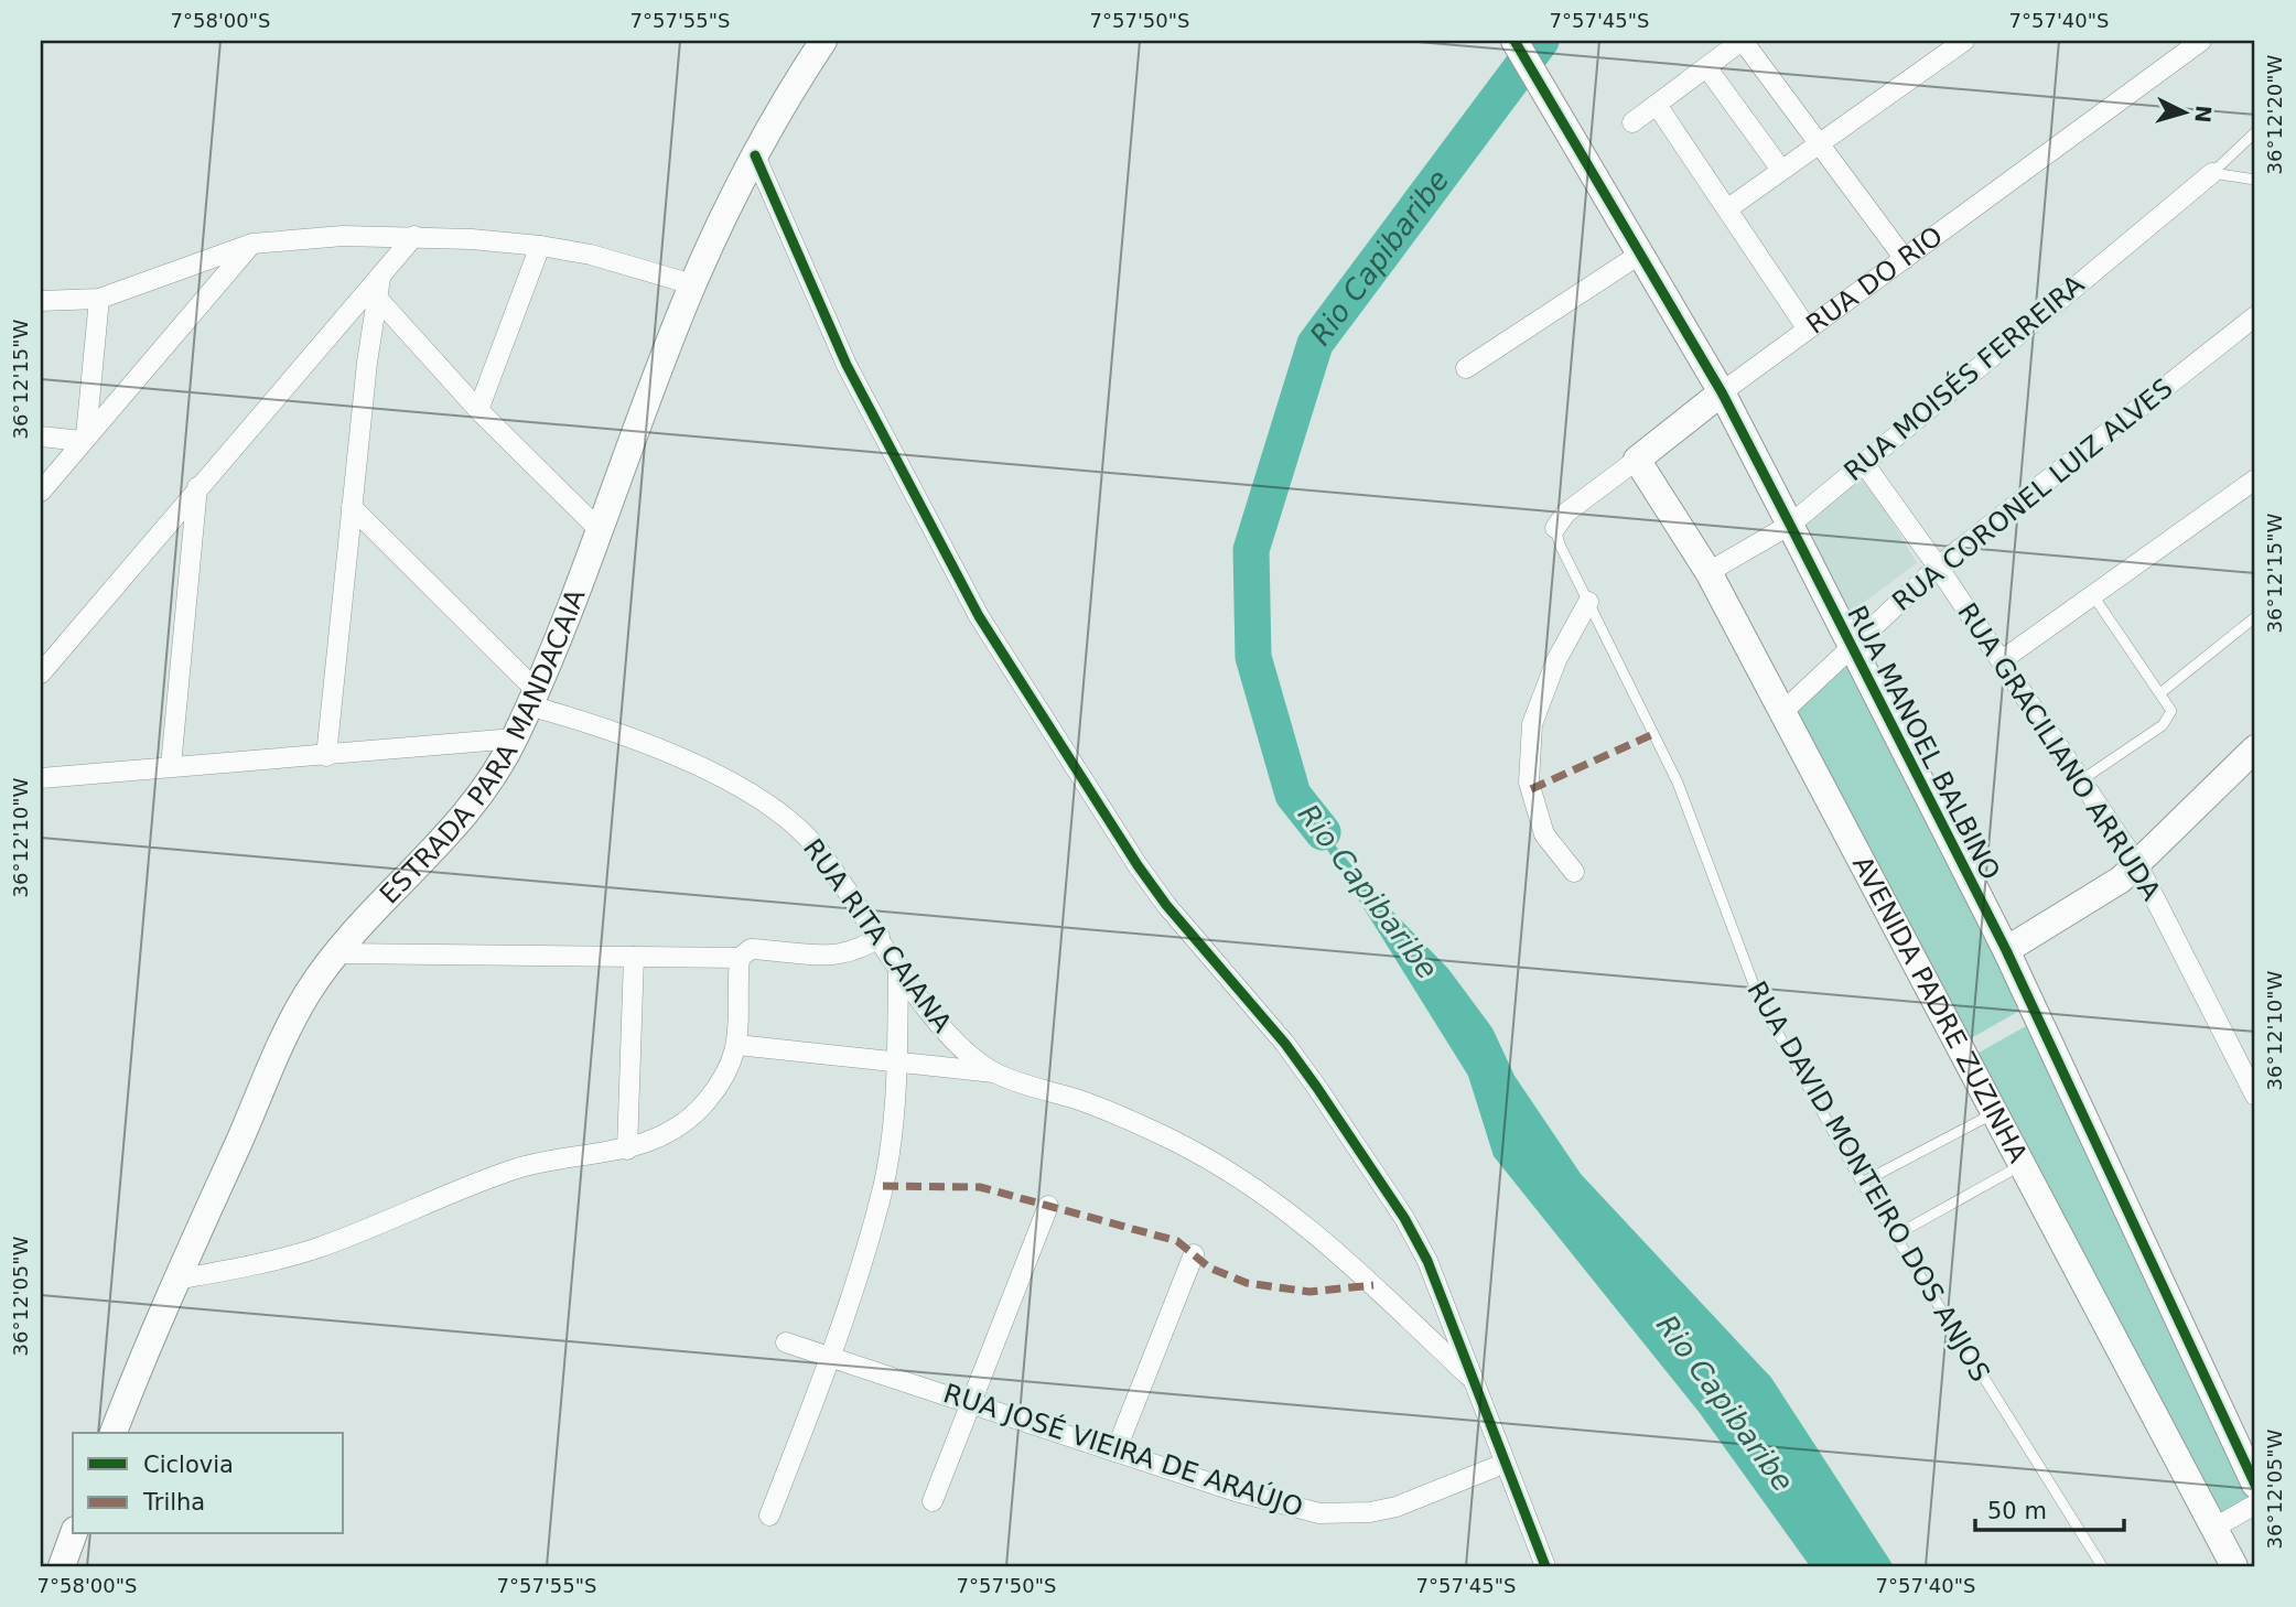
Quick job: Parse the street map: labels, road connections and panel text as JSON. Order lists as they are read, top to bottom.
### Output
{
  "streets": {
    "street": [
      "RUA DO RIO",
      "RUA MOISÉS FERREIRA",
      "RUA CORONEL LUIZ ALVES",
      "RUA MANOEL BALBINO",
      "ESTRADA PARA MANDACAIA",
      "RUA GRACILIANO ARRUDA",
      "RUA RITA CAIANA",
      "AVENIDA PADRE ZUZINHA",
      "RUA JOSÉ VIEIRA DE ARAÚJO"
    ],
    "lane": ["RUA DAVID MONTEIRO DOS ANJOS"]
  },
  "crossings": [
    ["RUA DO RIO", "RUA MANOEL BALBINO"],
    ["RUA DO RIO", "AVENIDA PADRE ZUZINHA"],
    ["RUA DO RIO", "RUA DAVID MONTEIRO DOS ANJOS"],
    ["RUA MOISÉS FERREIRA", "RUA MANOEL BALBINO"],
    ["RUA MOISÉS FERREIRA", "RUA GRACILIANO ARRUDA"],
    ["RUA MOISÉS FERREIRA", "AVENIDA PADRE ZUZINHA"],
    ["RUA CORONEL LUIZ ALVES", "RUA MANOEL BALBINO"],
    ["RUA CORONEL LUIZ ALVES", "RUA GRACILIANO ARRUDA"],
    ["RUA CORONEL LUIZ ALVES", "AVENIDA PADRE ZUZINHA"],
    ["ESTRADA PARA MANDACAIA", "RUA RITA CAIANA"]
  ],
  "water": ["Rio Capibaribe"],
  "legend": ["Ciclovia", "Trilha"],
  "scale_bar": "50 m",
  "north": "right",
  "coordinates": [
    "7°58'00\"S",
    "7°57'55\"S",
    "7°57'50\"S",
    "7°57'45\"S",
    "7°57'40\"S",
    "36°12'20\"W",
    "36°12'15\"W",
    "36°12'10\"W",
    "36°12'05\"W"
  ]
}
